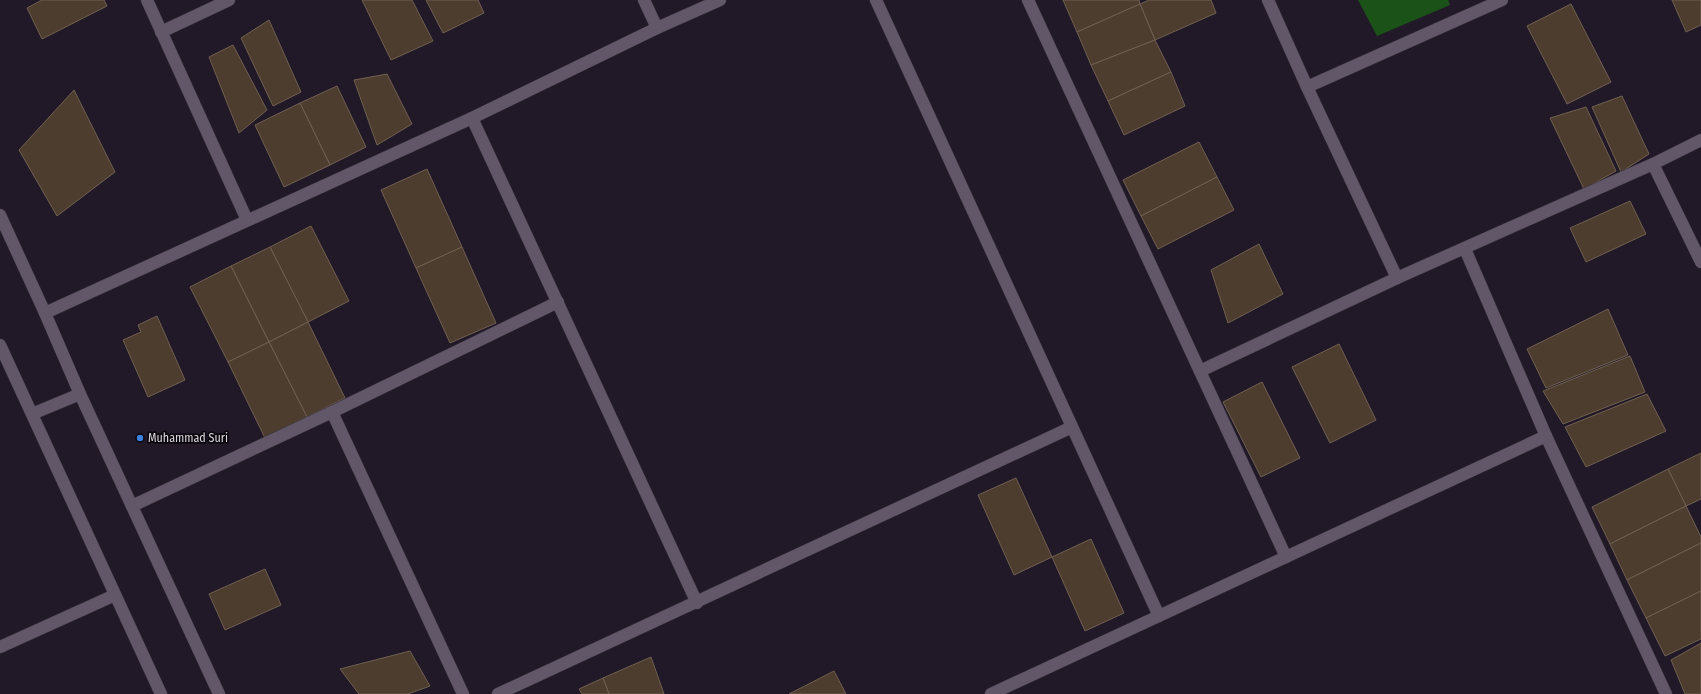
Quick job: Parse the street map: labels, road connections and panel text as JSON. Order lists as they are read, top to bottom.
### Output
{
  "places": ["Muhammad Suri"]
}
